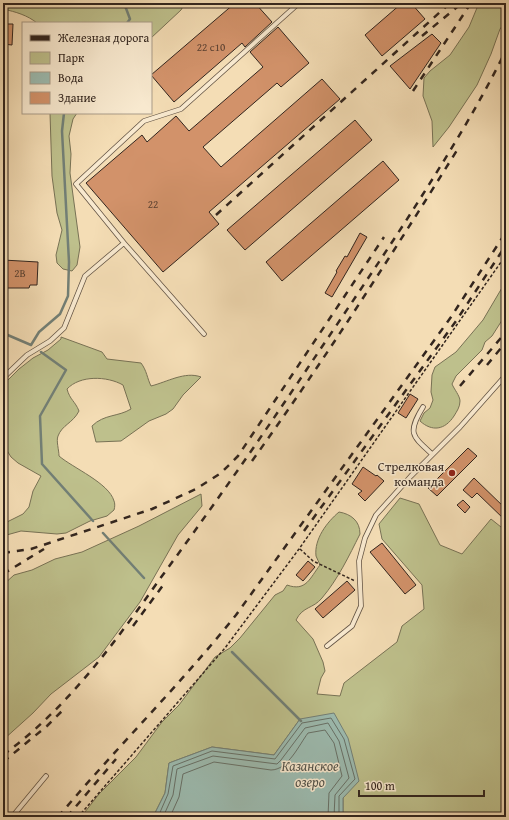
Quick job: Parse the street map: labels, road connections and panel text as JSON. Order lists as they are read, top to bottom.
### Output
{
  "water": ["Казанское озеро"],
  "places": ["Стрелковая команда"],
  "house_numbers": ["22 с10", "22", "2В"],
  "legend": [
    "Железная дорога",
    "Парк",
    "Вода",
    "Здание"
  ],
  "scale_bar": "100 m"
}
